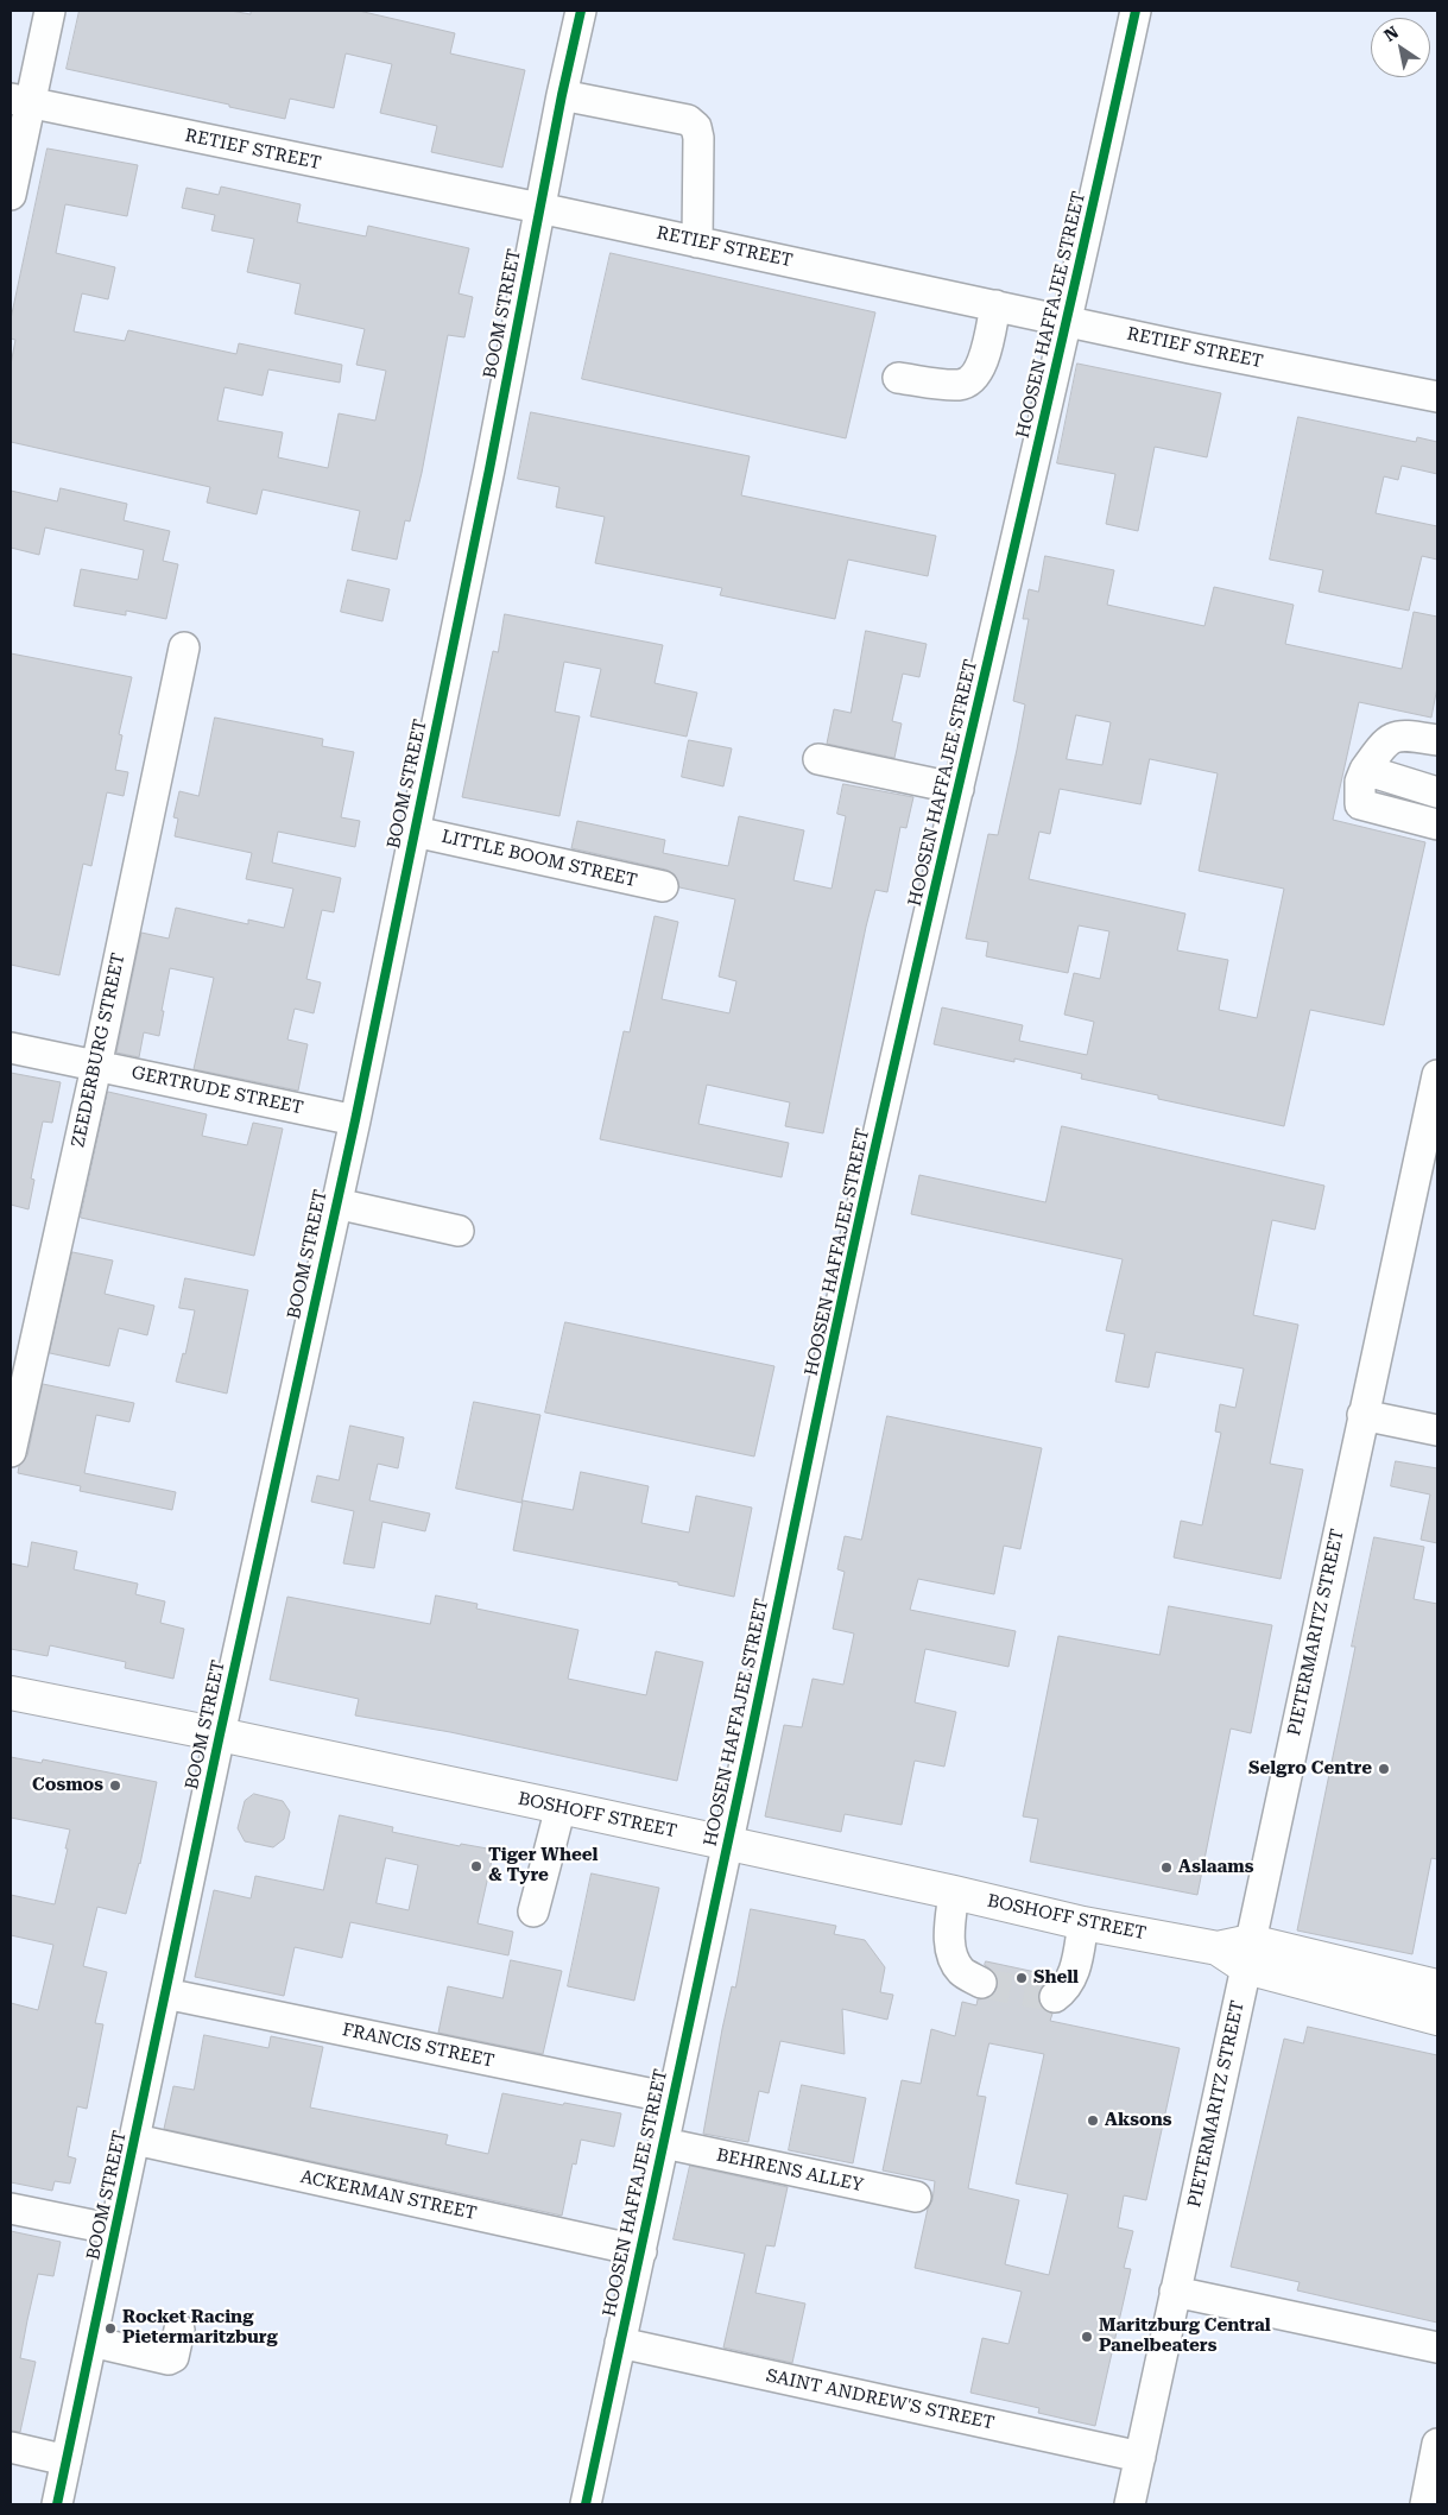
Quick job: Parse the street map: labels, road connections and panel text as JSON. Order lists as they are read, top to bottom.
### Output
{
  "streets": {
    "main road": ["BOSHOFF STREET"],
    "street": [
      "RETIEF STREET",
      "BOOM STREET",
      "HOOSEN HAFFAJEE STREET",
      "LITTLE BOOM STREET",
      "ZEEDERBURG STREET",
      "GERTRUDE STREET",
      "PIETERMARITZ STREET",
      "FRANCIS STREET",
      "BEHRENS ALLEY",
      "ACKERMAN STREET",
      "SAINT ANDREW'S STREET"
    ]
  },
  "crossings": [
    ["RETIEF STREET", "BOOM STREET"],
    ["RETIEF STREET", "HOOSEN HAFFAJEE STREET"],
    ["BOOM STREET", "LITTLE BOOM STREET"],
    ["BOOM STREET", "GERTRUDE STREET"],
    ["BOOM STREET", "BOSHOFF STREET"],
    ["BOOM STREET", "FRANCIS STREET"],
    ["BOOM STREET", "ACKERMAN STREET"],
    ["HOOSEN HAFFAJEE STREET", "BOSHOFF STREET"],
    ["HOOSEN HAFFAJEE STREET", "FRANCIS STREET"],
    ["HOOSEN HAFFAJEE STREET", "BEHRENS ALLEY"],
    ["HOOSEN HAFFAJEE STREET", "ACKERMAN STREET"],
    ["HOOSEN HAFFAJEE STREET", "SAINT ANDREW'S STREET"],
    ["ZEEDERBURG STREET", "GERTRUDE STREET"],
    ["PIETERMARITZ STREET", "BOSHOFF STREET"],
    ["PIETERMARITZ STREET", "SAINT ANDREW'S STREET"]
  ],
  "places": [
    "Selgro Centre",
    "Cosmos",
    "Tiger Wheel & Tyre",
    "Aslaams",
    "Shell",
    "Aksons",
    "Rocket Racing Pietermaritzburg",
    "Maritzburg Central Panelbeaters"
  ],
  "north": "top left"
}
